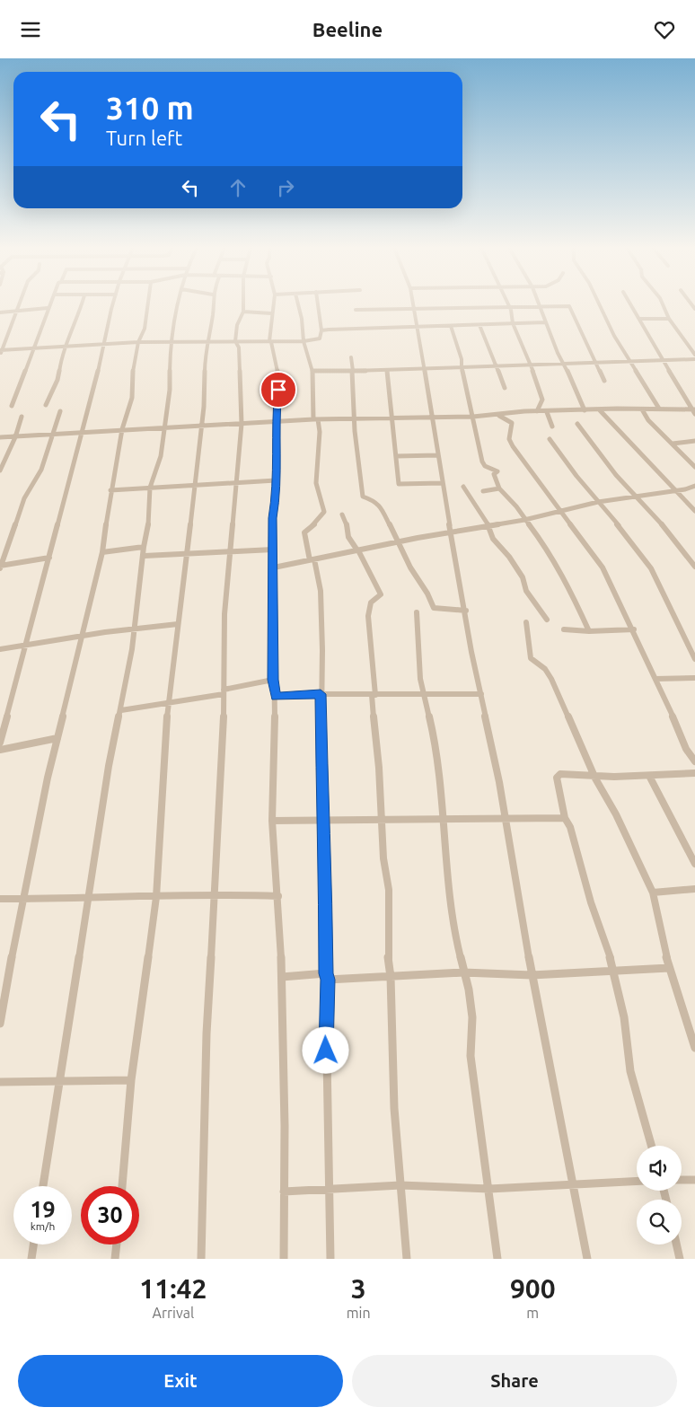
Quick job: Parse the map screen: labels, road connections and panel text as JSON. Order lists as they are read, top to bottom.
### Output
{
  "page": {
    "header": "Beeline",
    "turn": ["310 m", "Turn left"],
    "speed": "19 km/h",
    "limit": "30",
    "eta": [
      "11:42",
      "Arrival",
      "3",
      "min",
      "900",
      "m"
    ],
    "buttons": ["Exit", "Share"]
  }
}
